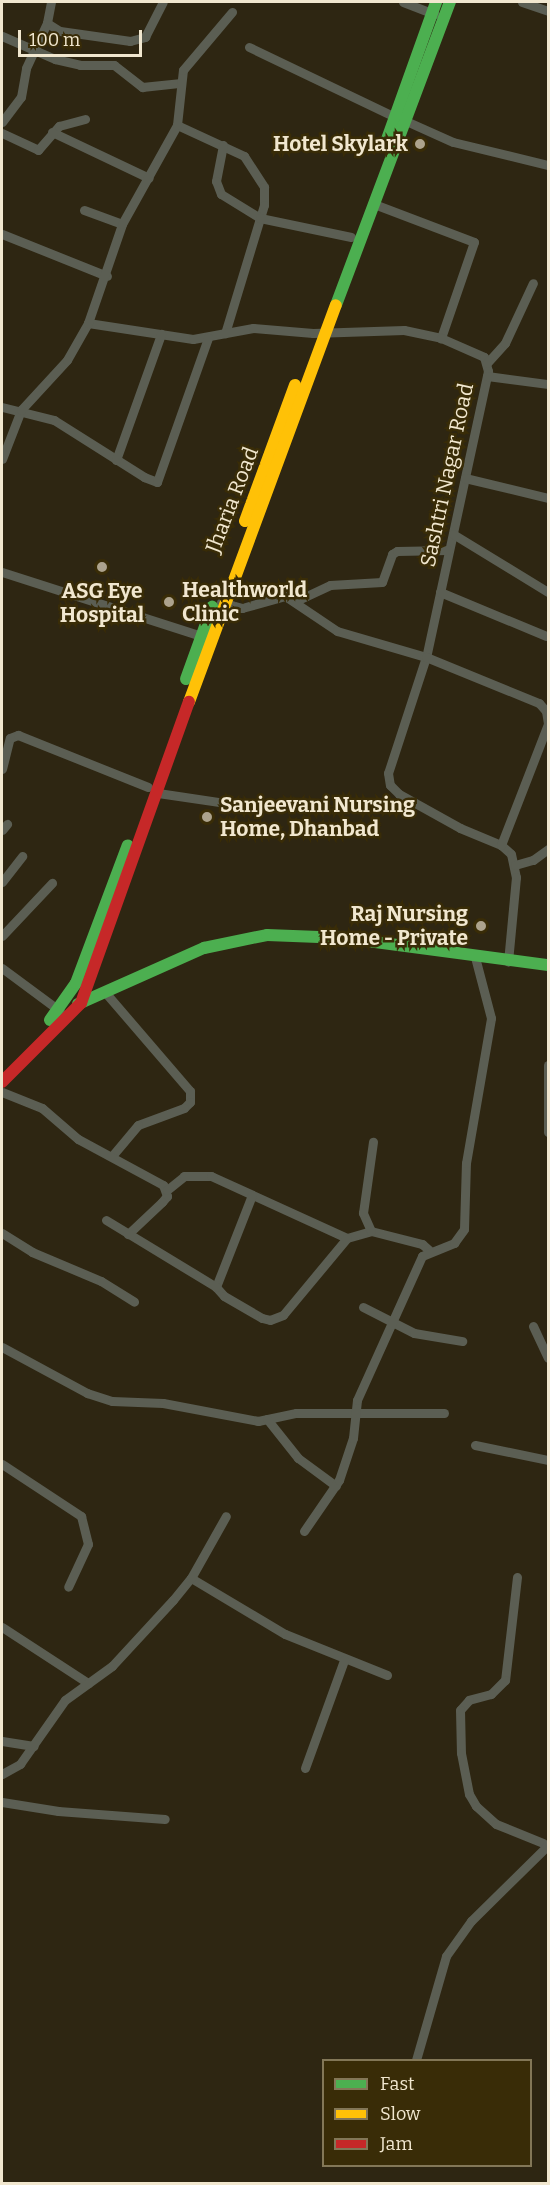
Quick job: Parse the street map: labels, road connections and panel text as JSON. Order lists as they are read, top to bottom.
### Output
{
  "streets": {
    "main road": ["Jharia Road"],
    "street": ["Sashtri Nagar Road"]
  },
  "crossings": [
    ["Sashtri Nagar Road", "Jharia Road"]
  ],
  "places": [
    "Hotel Skylark",
    "ASG Eye Hospital",
    "Healthworld Clinic",
    "Sanjeevani Nursing Home, Dhanbad",
    "Raj Nursing Home - Private"
  ],
  "legend": ["Fast", "Slow", "Jam"],
  "scale_bar": "100 m"
}
